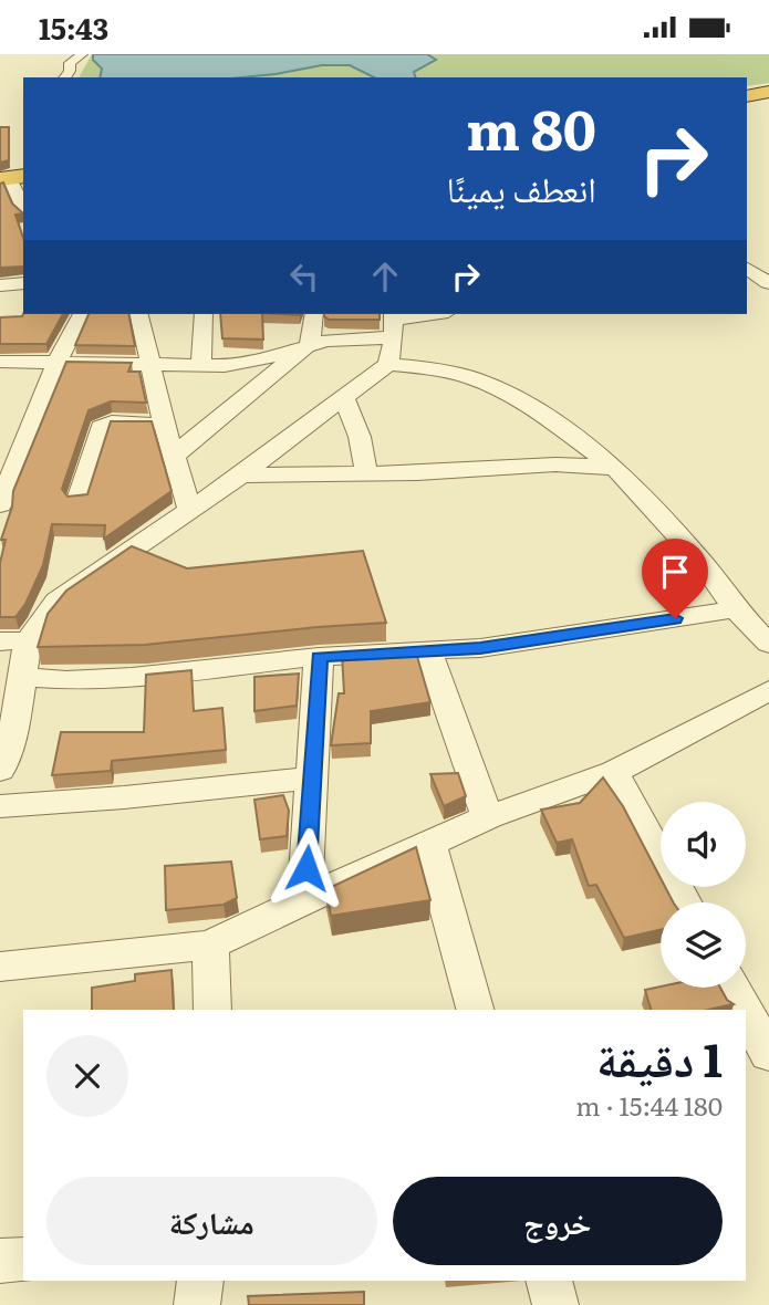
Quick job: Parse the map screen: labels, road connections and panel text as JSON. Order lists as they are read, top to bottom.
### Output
{
  "page": {
    "status": "15:43",
    "turn": ["80 m", "انعطف يمينًا"],
    "heading": ["1 دقيقة", "180 m · 15:44"],
    "buttons": ["خروج", "مشاركة"]
  }
}
